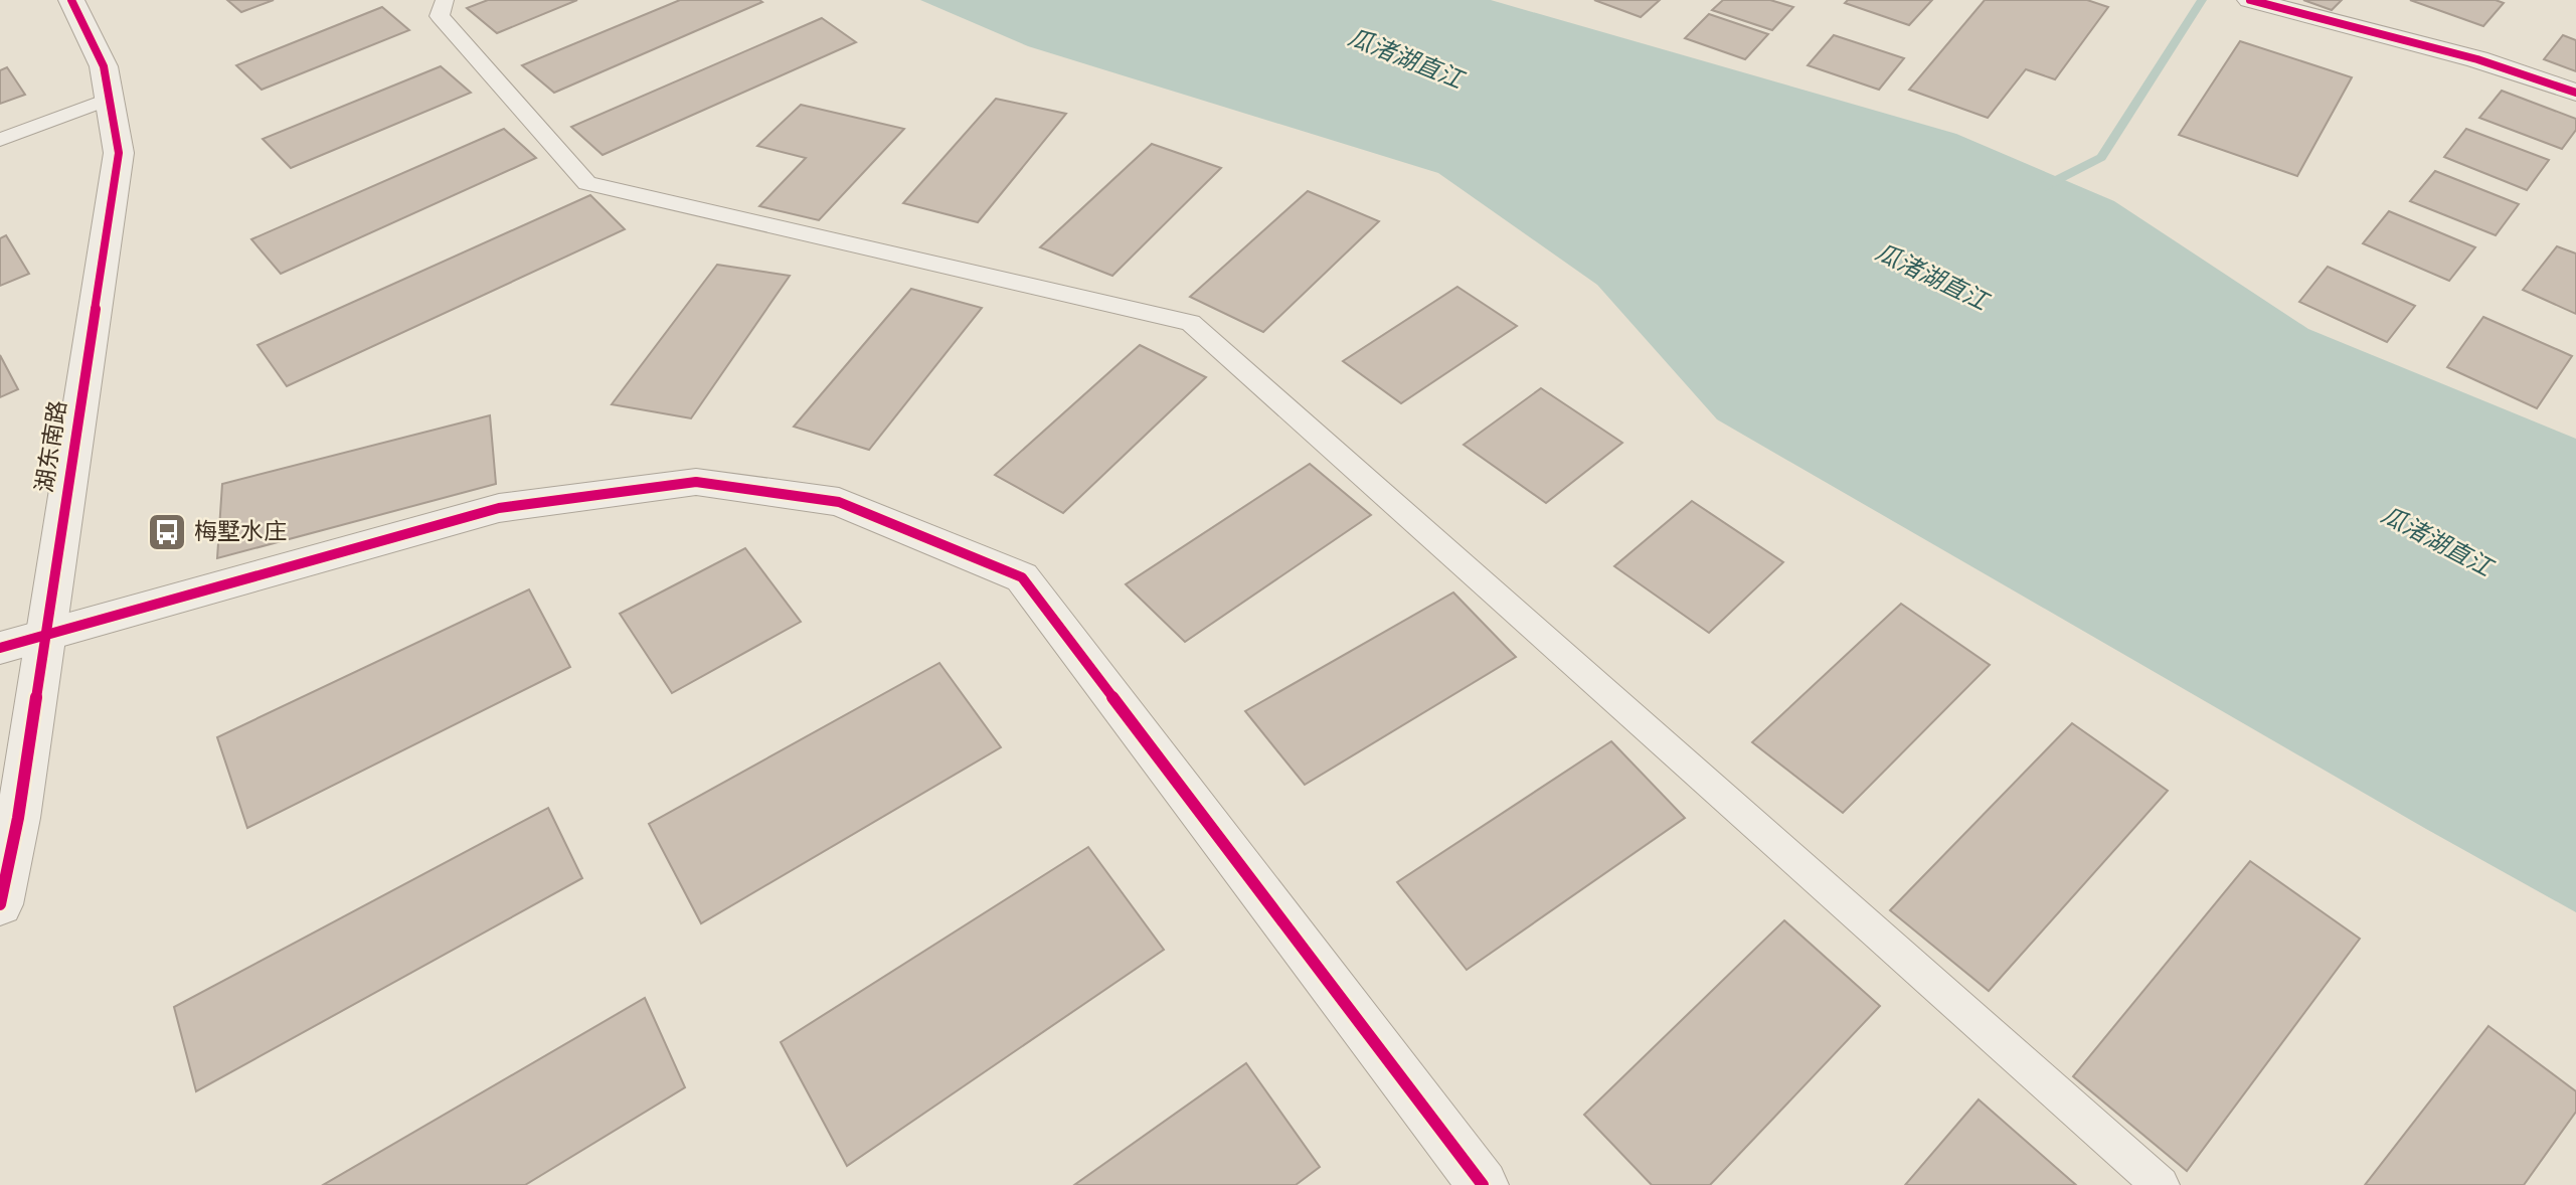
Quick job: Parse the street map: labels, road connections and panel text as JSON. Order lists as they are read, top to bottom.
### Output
{
  "streets": {
    "street": ["湖东南路"]
  },
  "water": ["瓜渚湖直江"],
  "places": {
    "bus stop": ["梅墅水庄"]
  }
}
